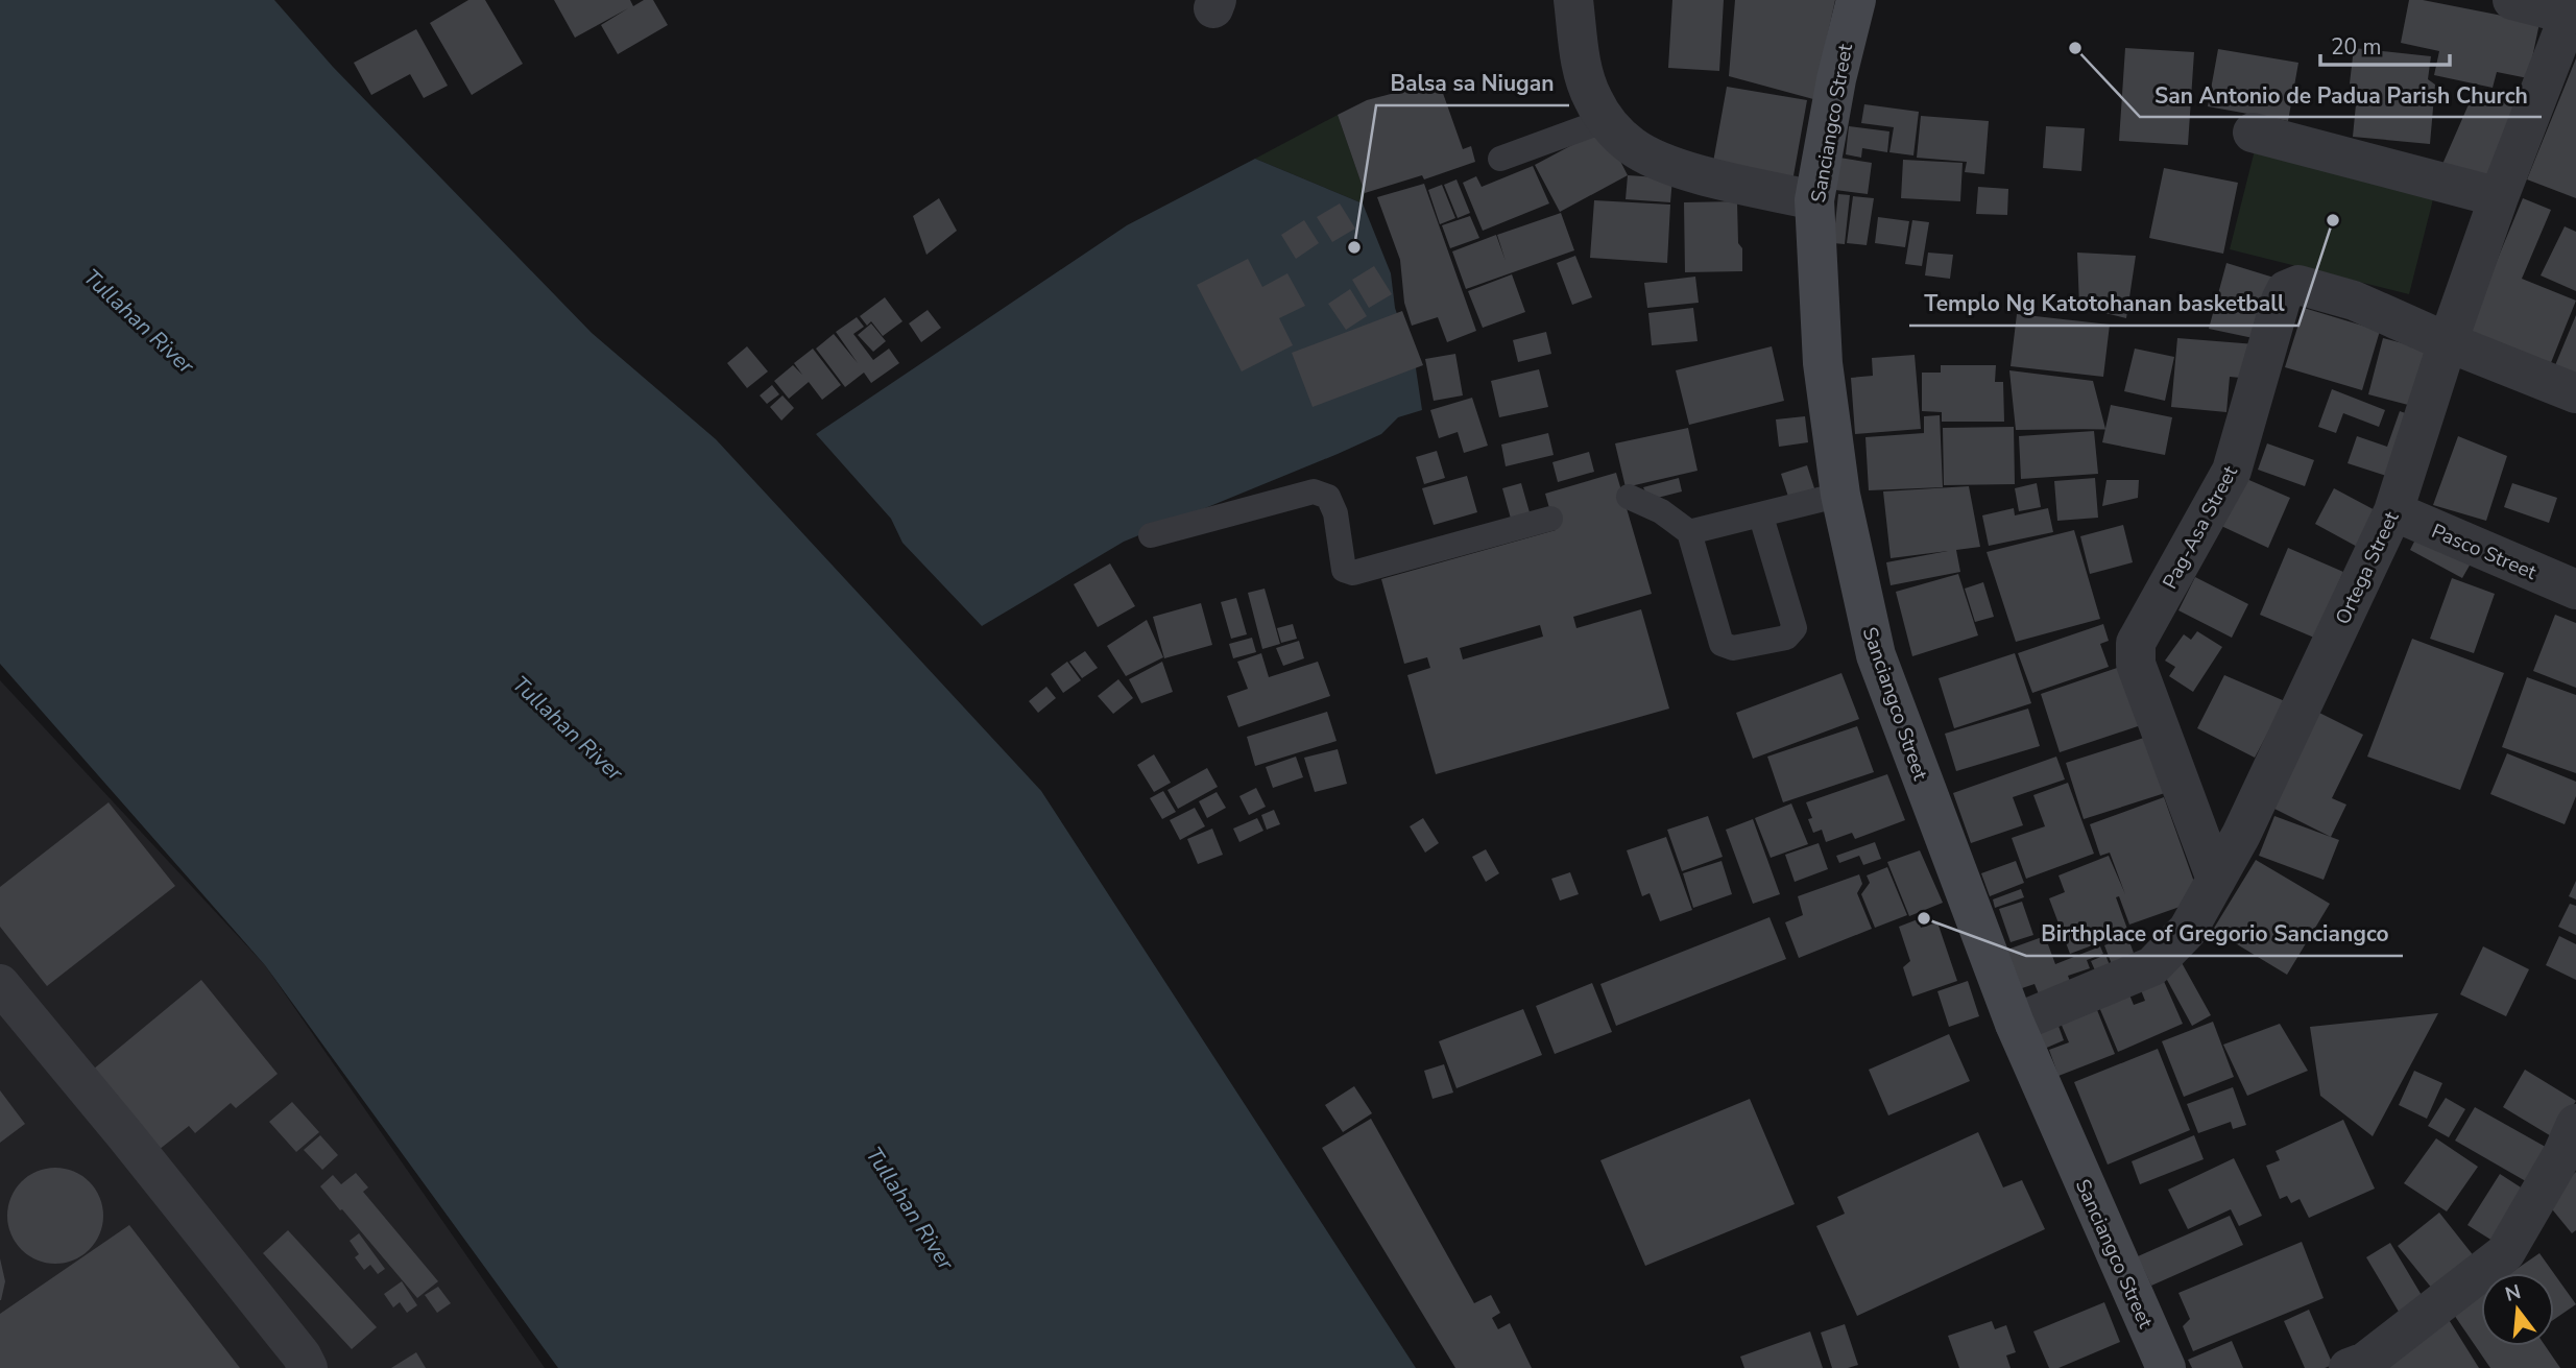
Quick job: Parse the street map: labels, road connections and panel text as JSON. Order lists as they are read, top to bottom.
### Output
{
  "streets": {
    "main road": ["Sanciangco Street"],
    "street": ["Pag-Asa Street", "Pasco Street", "Ortega Street"]
  },
  "crossings": [
    ["Sanciangco Street", "Ortega Street"],
    ["Pag-Asa Street", "Ortega Street"],
    ["Pasco Street", "Ortega Street"]
  ],
  "water": ["Tullahan River"],
  "places": [
    "San Antonio de Padua Parish Church",
    "Templo Ng Katotohanan basketball",
    "Balsa sa Niugan",
    "Birthplace of Gregorio Sanciangco"
  ],
  "scale_bar": "20 m",
  "north": "top"
}
